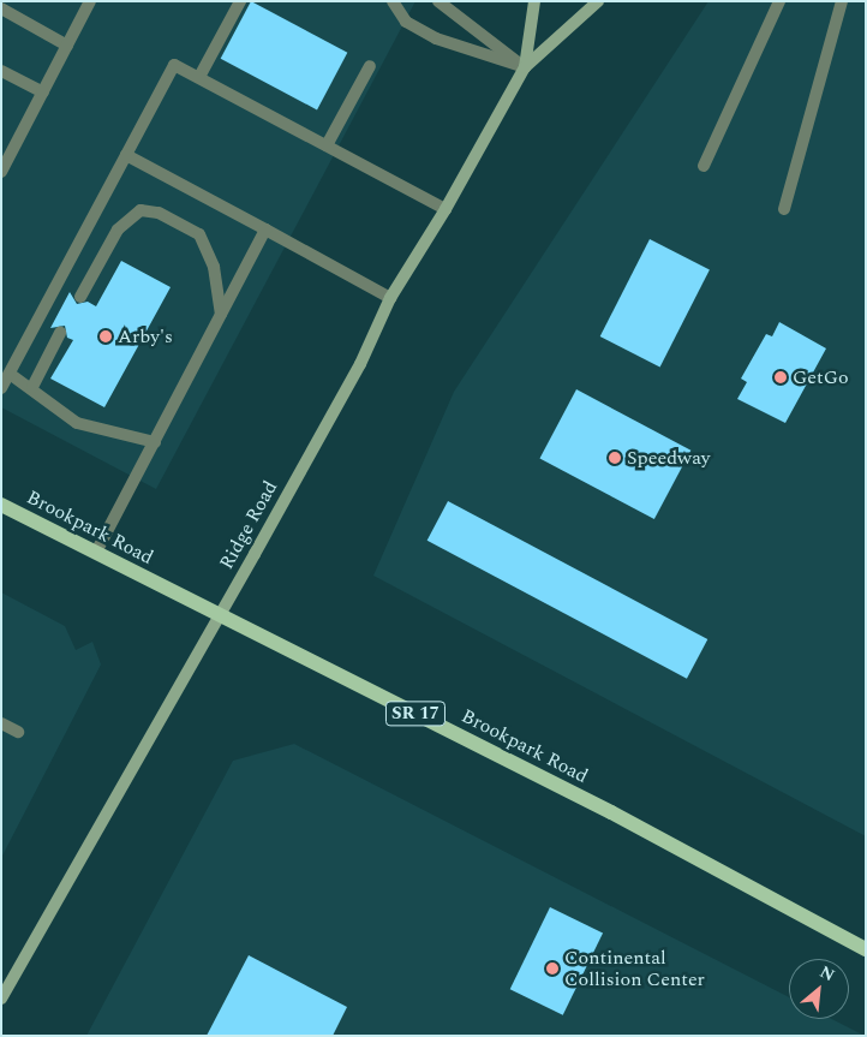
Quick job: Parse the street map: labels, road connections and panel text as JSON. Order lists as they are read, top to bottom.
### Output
{
  "streets": {
    "main road": ["Ridge Road", "Brookpark Road", "SR 17"]
  },
  "crossings": [
    ["Ridge Road", "Brookpark Road"]
  ],
  "places": [
    "Arby's",
    "GetGo",
    "Speedway",
    "Continental Collision Center"
  ],
  "north": "top right"
}
